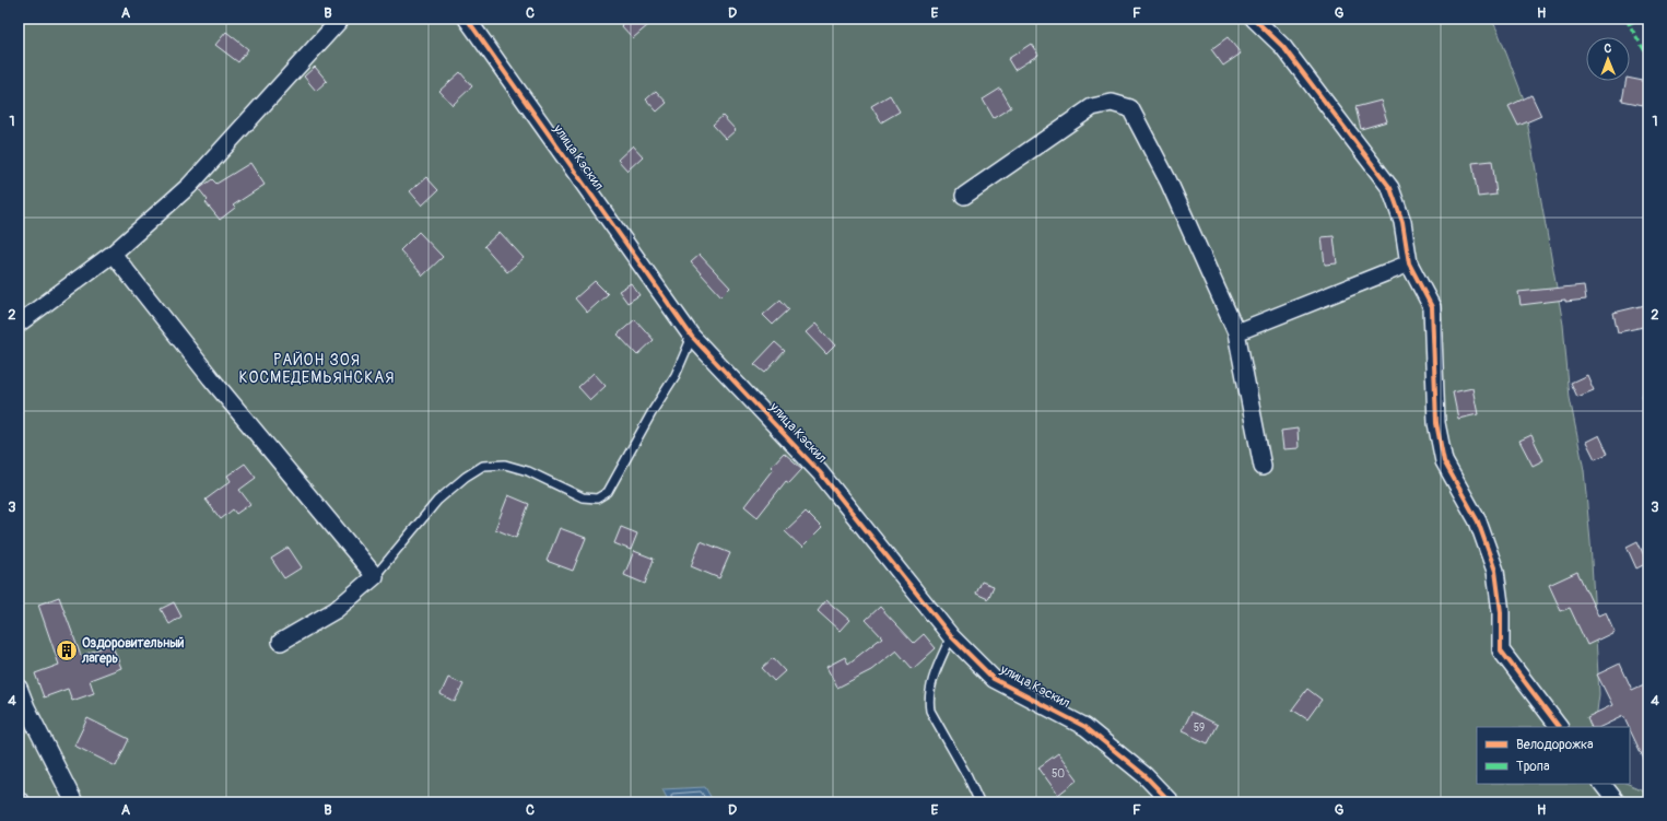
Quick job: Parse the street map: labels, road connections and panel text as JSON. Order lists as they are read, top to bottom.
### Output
{
  "streets": {
    "street": ["улица Кэскил"]
  },
  "districts": ["РАЙОН ЗОЯ КОСМЕДЕМЬЯНСКАЯ"],
  "places": {
    "building": ["Оздоровительный лагерь"]
  },
  "house_numbers": ["59", "50"],
  "legend": ["Велодорожка", "Тропа"],
  "north": "top",
  "grid": {
    "columns": [
      "A",
      "B",
      "C",
      "D",
      "E",
      "F",
      "G",
      "H"
    ],
    "rows": [
      "1",
      "2",
      "3",
      "4"
    ]
  }
}
